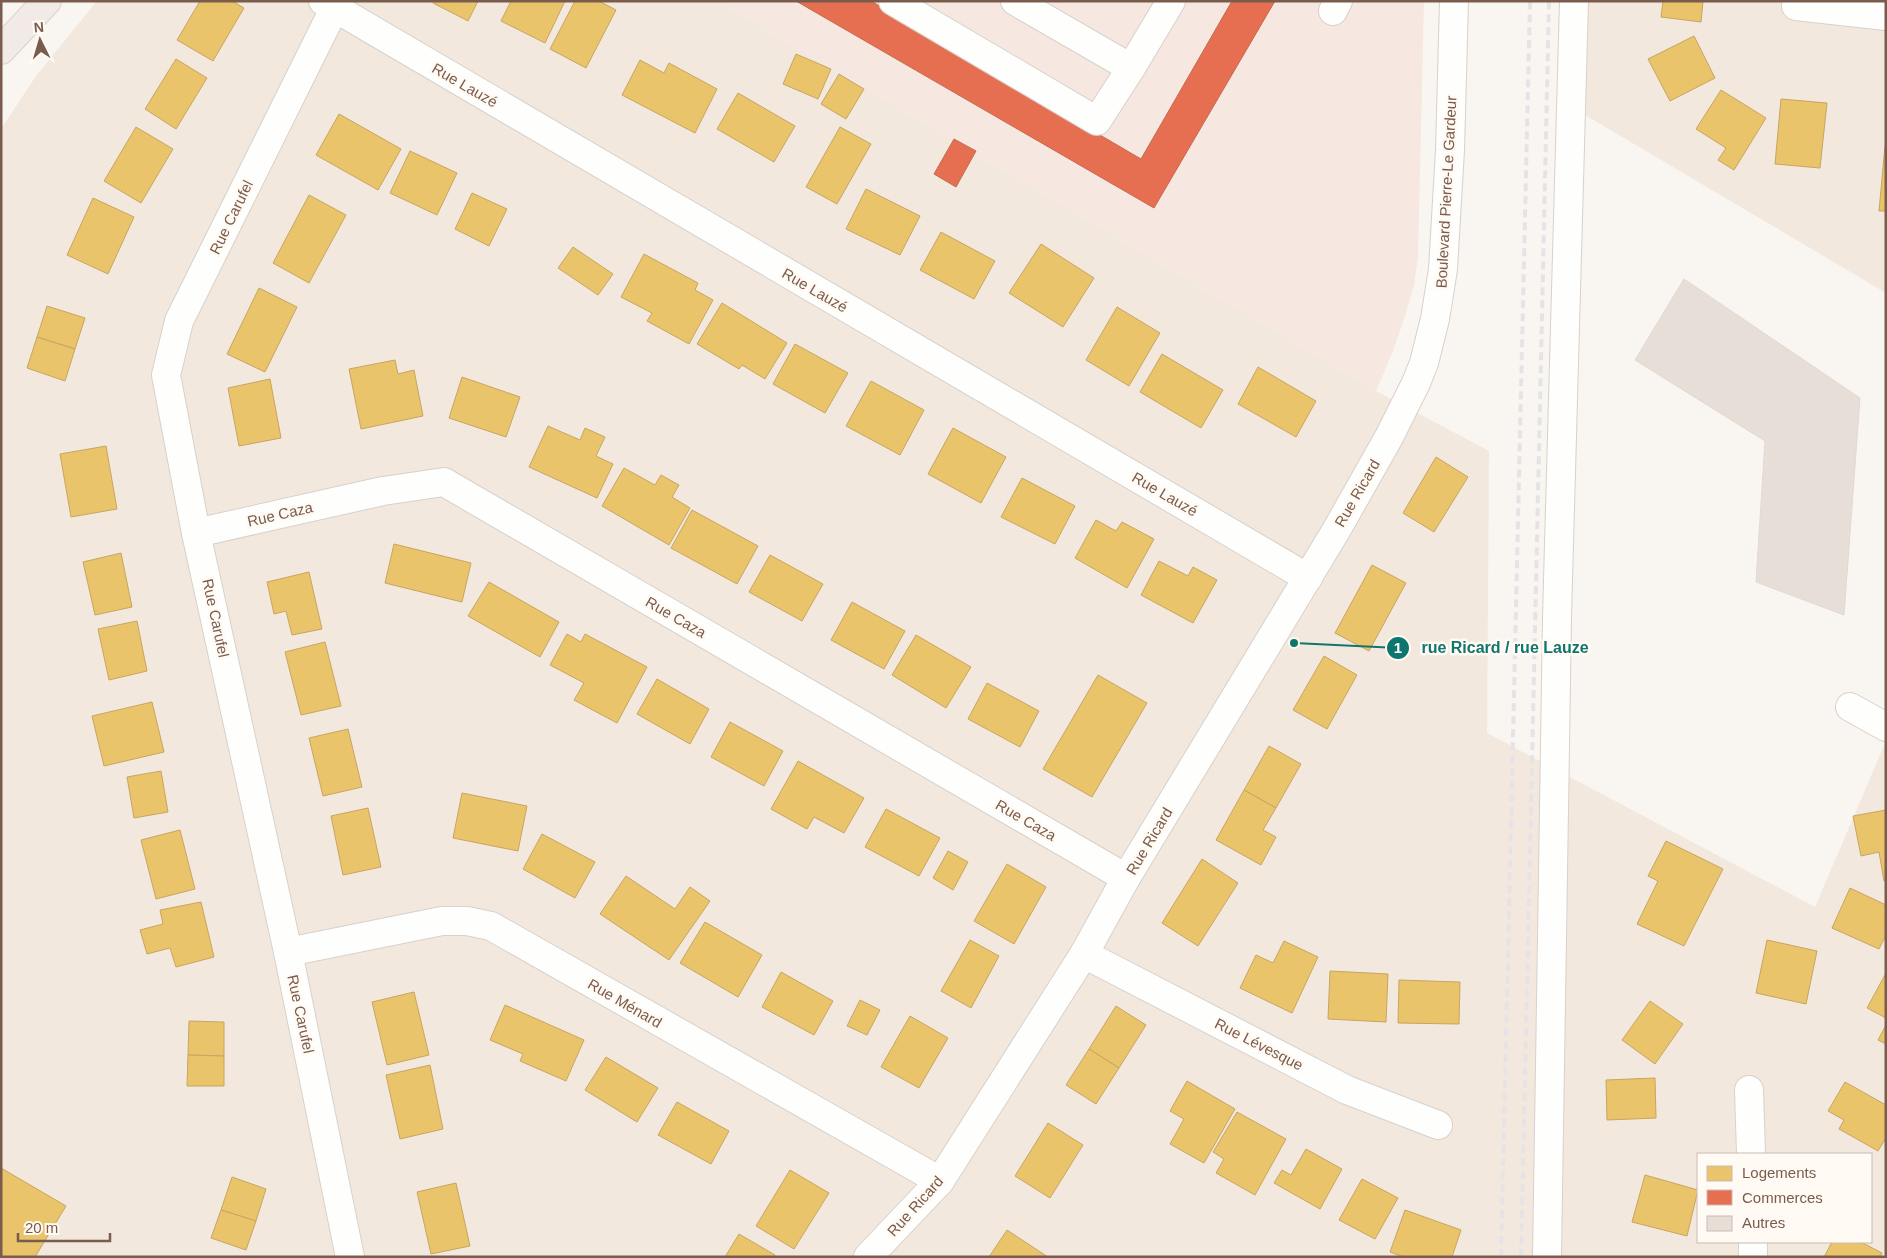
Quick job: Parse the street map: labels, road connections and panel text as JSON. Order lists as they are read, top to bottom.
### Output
{
  "streets": {
    "street": [
      "Rue Lauzé",
      "Boulevard Pierre-Le Gardeur",
      "Rue Carufel",
      "Rue Ricard",
      "Rue Caza",
      "Rue Ménard",
      "Rue Lévesque"
    ]
  },
  "crossings": [
    ["Rue Lauzé", "Rue Carufel"],
    ["Rue Lauzé", "Rue Ricard"],
    ["Boulevard Pierre-Le Gardeur", "Rue Ricard"],
    ["Rue Carufel", "Rue Caza"],
    ["Rue Carufel", "Rue Ménard"],
    ["Rue Ricard", "Rue Caza"],
    ["Rue Ricard", "Rue Ménard"],
    ["Rue Ricard", "Rue Lévesque"]
  ],
  "places": ["rue Ricard / rue Lauze"],
  "legend": ["Logements", "Commerces", "Autres"],
  "scale_bar": "20 m",
  "north": "top"
}
